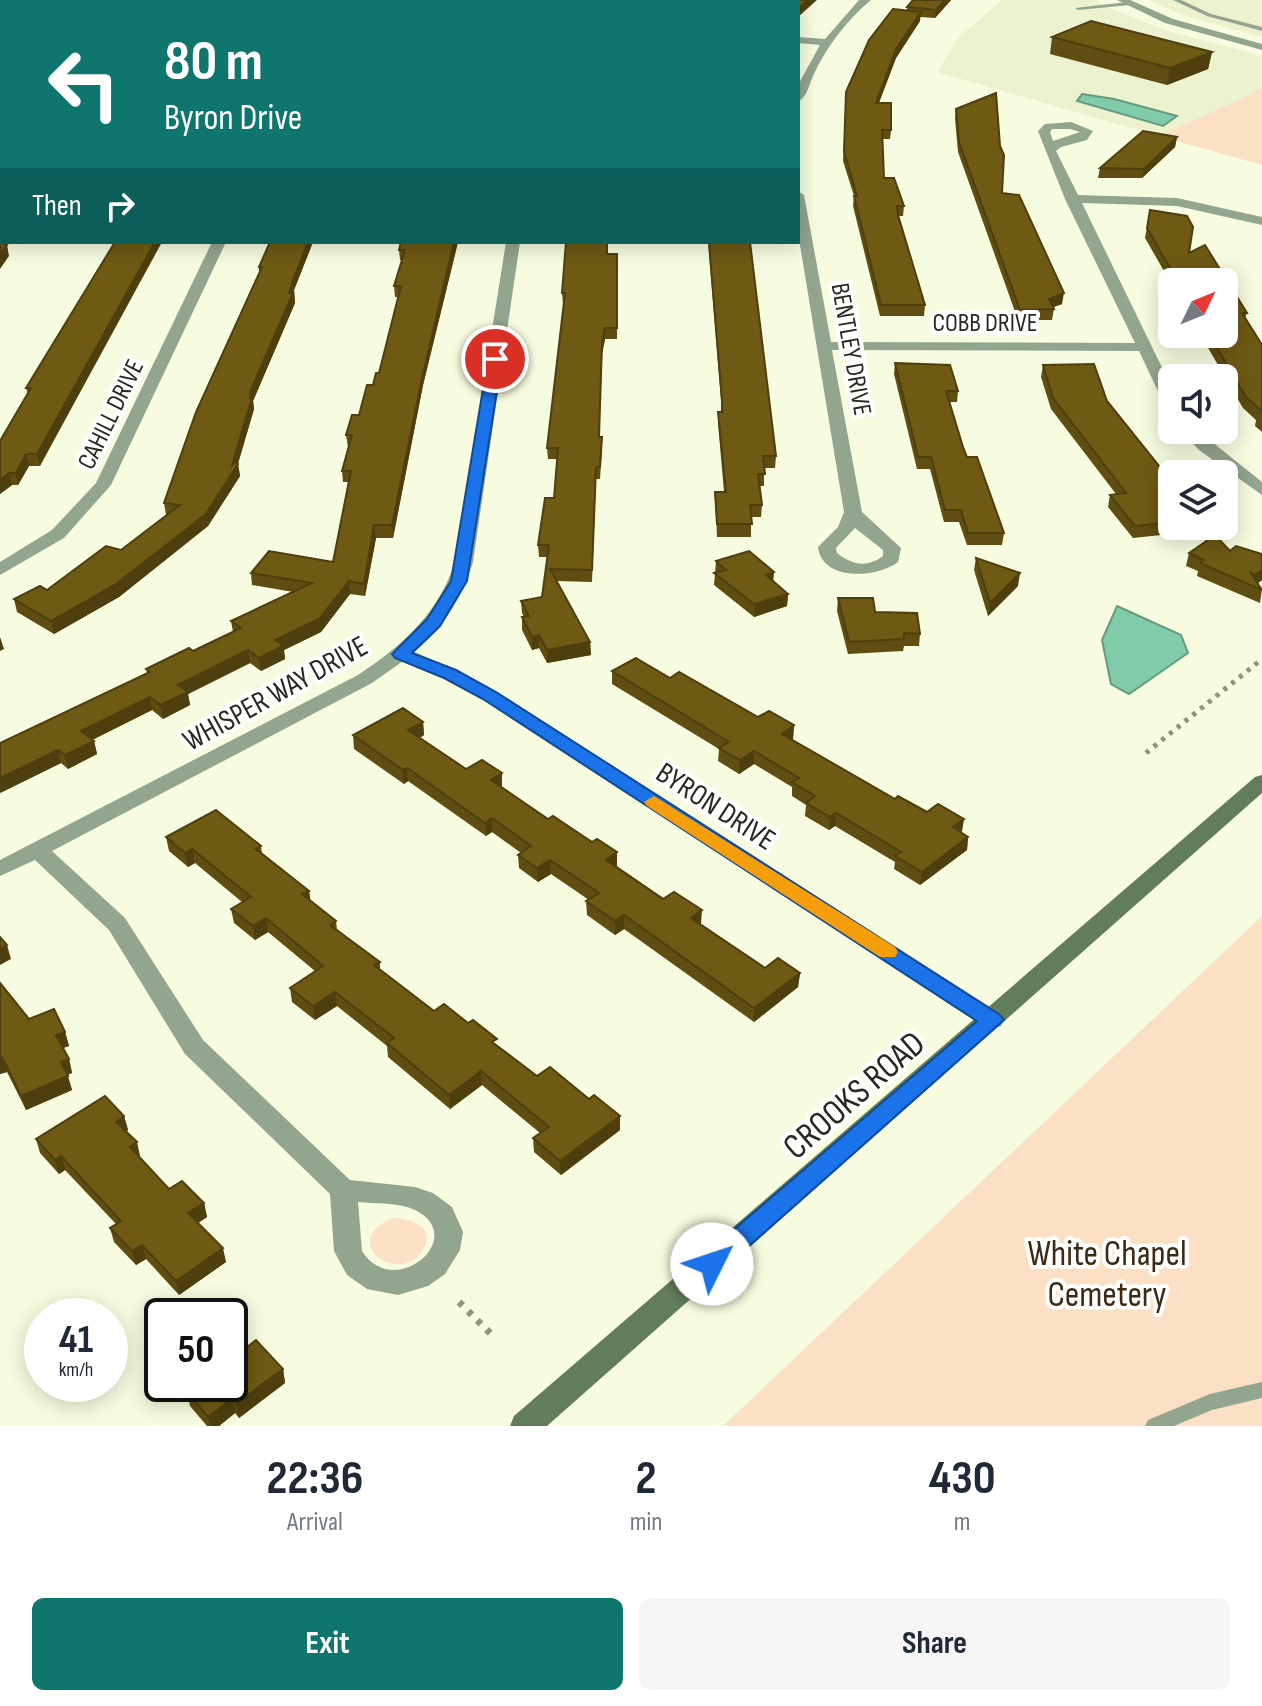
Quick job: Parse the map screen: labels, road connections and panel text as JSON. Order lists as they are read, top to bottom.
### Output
{
  "streets": {
    "main road": ["CROOKS ROAD"],
    "street": [
      "COBB DRIVE",
      "BENTLEY DRIVE",
      "CAHILL DRIVE",
      "WHISPER WAY DRIVE",
      "BYRON DRIVE"
    ]
  },
  "crossings": [
    ["COBB DRIVE", "BENTLEY DRIVE"],
    ["WHISPER WAY DRIVE", "BYRON DRIVE"],
    ["BYRON DRIVE", "CROOKS ROAD"]
  ],
  "parks": ["White Chapel Cemetery"],
  "north": "top right",
  "page": {
    "turn": ["80 m", "Byron Drive"],
    "then": "Then",
    "speed": "41 km/h",
    "limit": "50",
    "eta": [
      "22:36",
      "Arrival",
      "2",
      "min",
      "430",
      "m"
    ],
    "buttons": ["Exit", "Share"]
  }
}
